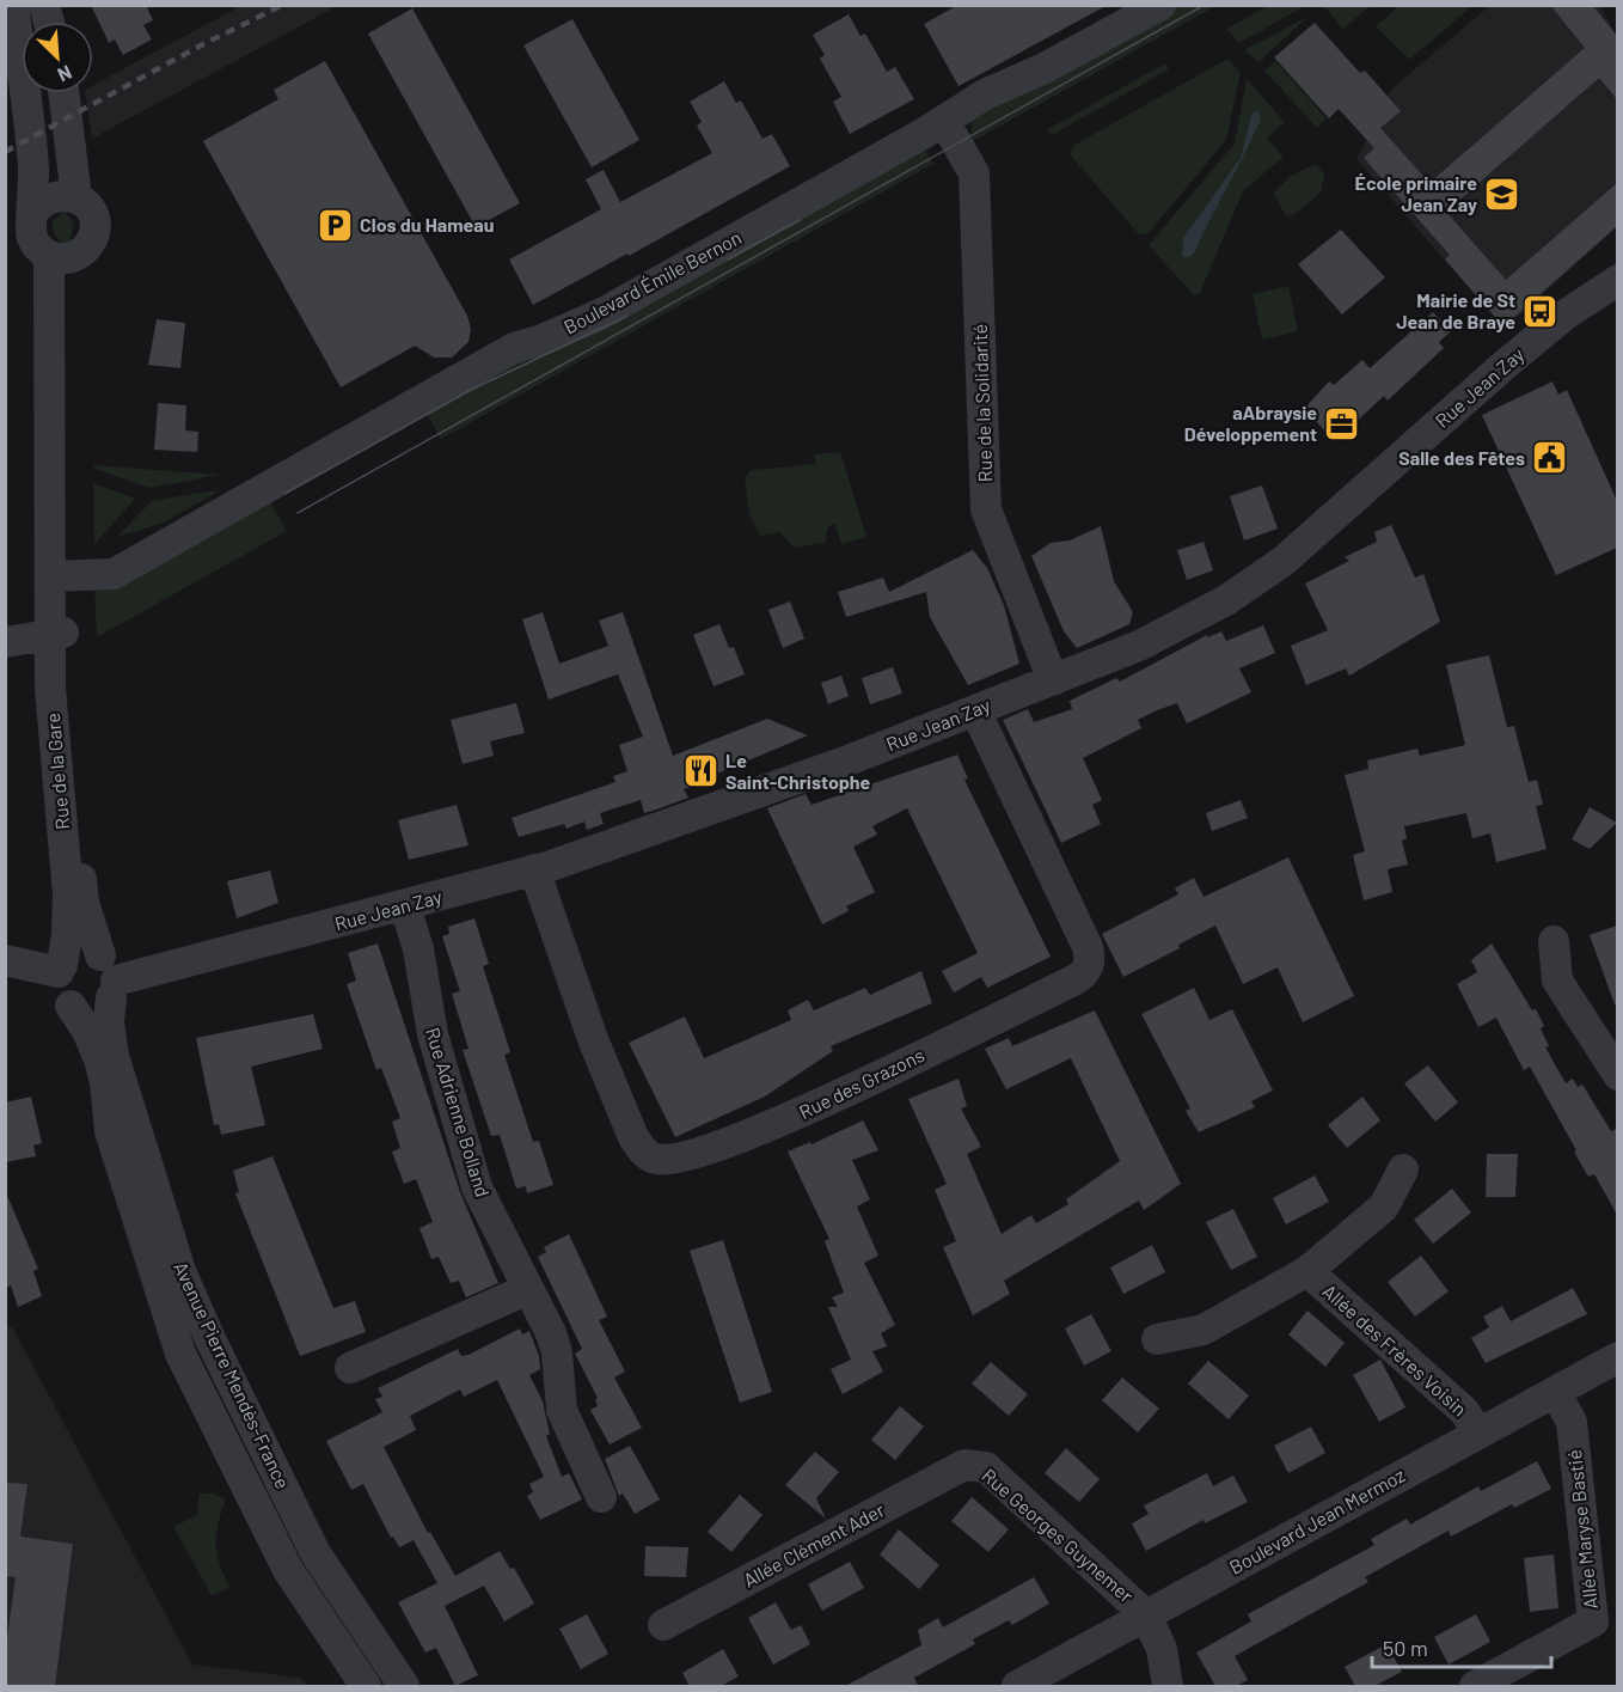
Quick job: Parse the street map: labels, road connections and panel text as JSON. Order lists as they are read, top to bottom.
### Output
{
  "streets": {
    "street": [
      "Boulevard Émile Bernon",
      "Rue Jean Zay",
      "Rue de la Solidarité",
      "Rue de la Gare",
      "Rue des Grazons",
      "Rue Adrienne Bolland",
      "Allée des Frères Voisin",
      "Avenue Pierre Mendès-France",
      "Boulevard Jean Mermoz",
      "Allée Maryse Bastié",
      "Rue Georges Guynemer",
      "Allée Clément Ader"
    ]
  },
  "crossings": [
    ["Boulevard Émile Bernon", "Rue de la Solidarité"],
    ["Boulevard Émile Bernon", "Rue de la Gare"],
    ["Rue Jean Zay", "Rue de la Solidarité"],
    ["Rue Jean Zay", "Rue de la Gare"],
    ["Rue Jean Zay", "Rue des Grazons"],
    ["Rue Jean Zay", "Rue Adrienne Bolland"],
    ["Rue Jean Zay", "Avenue Pierre Mendès-France"],
    ["Rue de la Gare", "Avenue Pierre Mendès-France"],
    ["Allée des Frères Voisin", "Boulevard Jean Mermoz"],
    ["Boulevard Jean Mermoz", "Allée Maryse Bastié"],
    ["Boulevard Jean Mermoz", "Rue Georges Guynemer"],
    ["Rue Georges Guynemer", "Allée Clément Ader"]
  ],
  "places": {
    "school or university": ["École primaire Jean Zay"],
    "parking": ["Clos du Hameau"],
    "bus stop": ["Mairie de St Jean de Braye"],
    "office": ["aAbraysie Développement"],
    "public building": ["Salle des Fêtes"],
    "restaurant": ["Le Saint-Christophe"]
  },
  "scale_bar": "50 m",
  "north": "bottom right"
}
